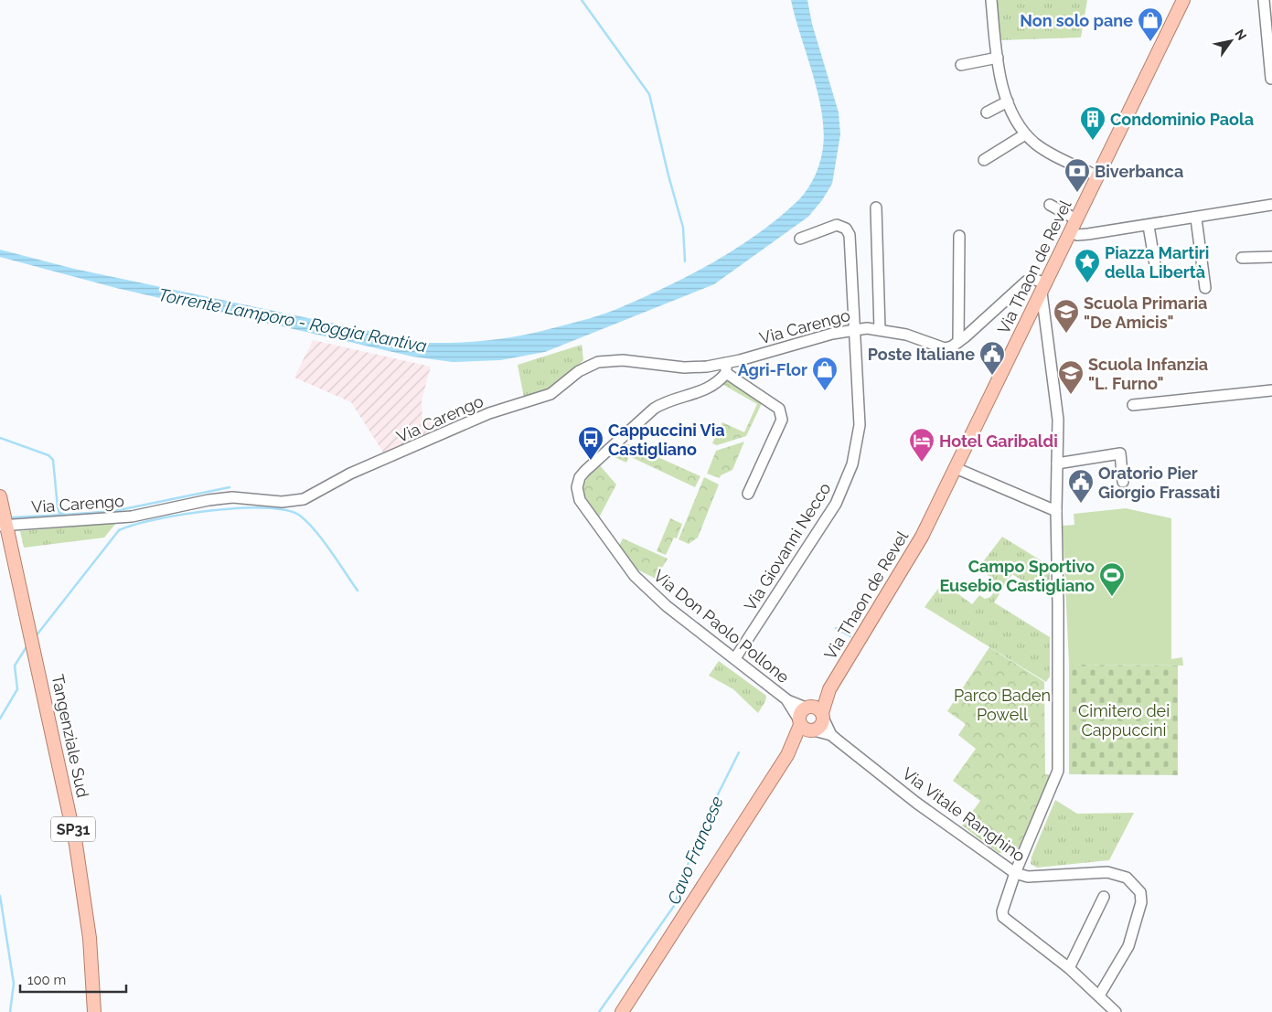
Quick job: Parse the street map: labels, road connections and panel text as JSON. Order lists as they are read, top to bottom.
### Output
{
  "streets": {
    "main road": ["Via Thaon de Revel", "Tangenziale Sud", "SP31"],
    "street": [
      "Via Carengo",
      "Via Giovanni Necco",
      "Via Don Paolo Pollone",
      "Via Vitale Ranghino"
    ]
  },
  "crossings": [
    ["Via Thaon de Revel", "Via Carengo"],
    ["Via Thaon de Revel", "Via Don Paolo Pollone"],
    ["Via Thaon de Revel", "Via Vitale Ranghino"],
    ["Via Carengo", "Via Giovanni Necco"],
    ["Via Carengo", "Via Don Paolo Pollone"],
    ["Via Carengo", "Tangenziale Sud"],
    ["Via Giovanni Necco", "Via Don Paolo Pollone"],
    ["Via Don Paolo Pollone", "Via Vitale Ranghino"]
  ],
  "water": ["Torrente Lamporo - Roggia Rantiva", "Cavo Francese"],
  "parks": ["Parco Baden Powell", "Cimitero dei Cappuccini"],
  "places": {
    "shop": ["Non solo pane", "Agri-Flor"],
    "building": ["Condominio Paola"],
    "bank": ["Biverbanca"],
    "place": ["Piazza Martiri della Libertà"],
    "school or university": ["Scuola Primaria \"De Amicis\"", "Scuola Infanzia \"L. Furno\""],
    "public building": ["Poste Italiane", "Oratorio Pier Giorgio Frassati"],
    "bus stop": ["Cappuccini Via Castigliano"],
    "hotel": ["Hotel Garibaldi"],
    "sports": ["Campo Sportivo Eusebio Castigliano"]
  },
  "scale_bar": "100 m",
  "north": "top right"
}
